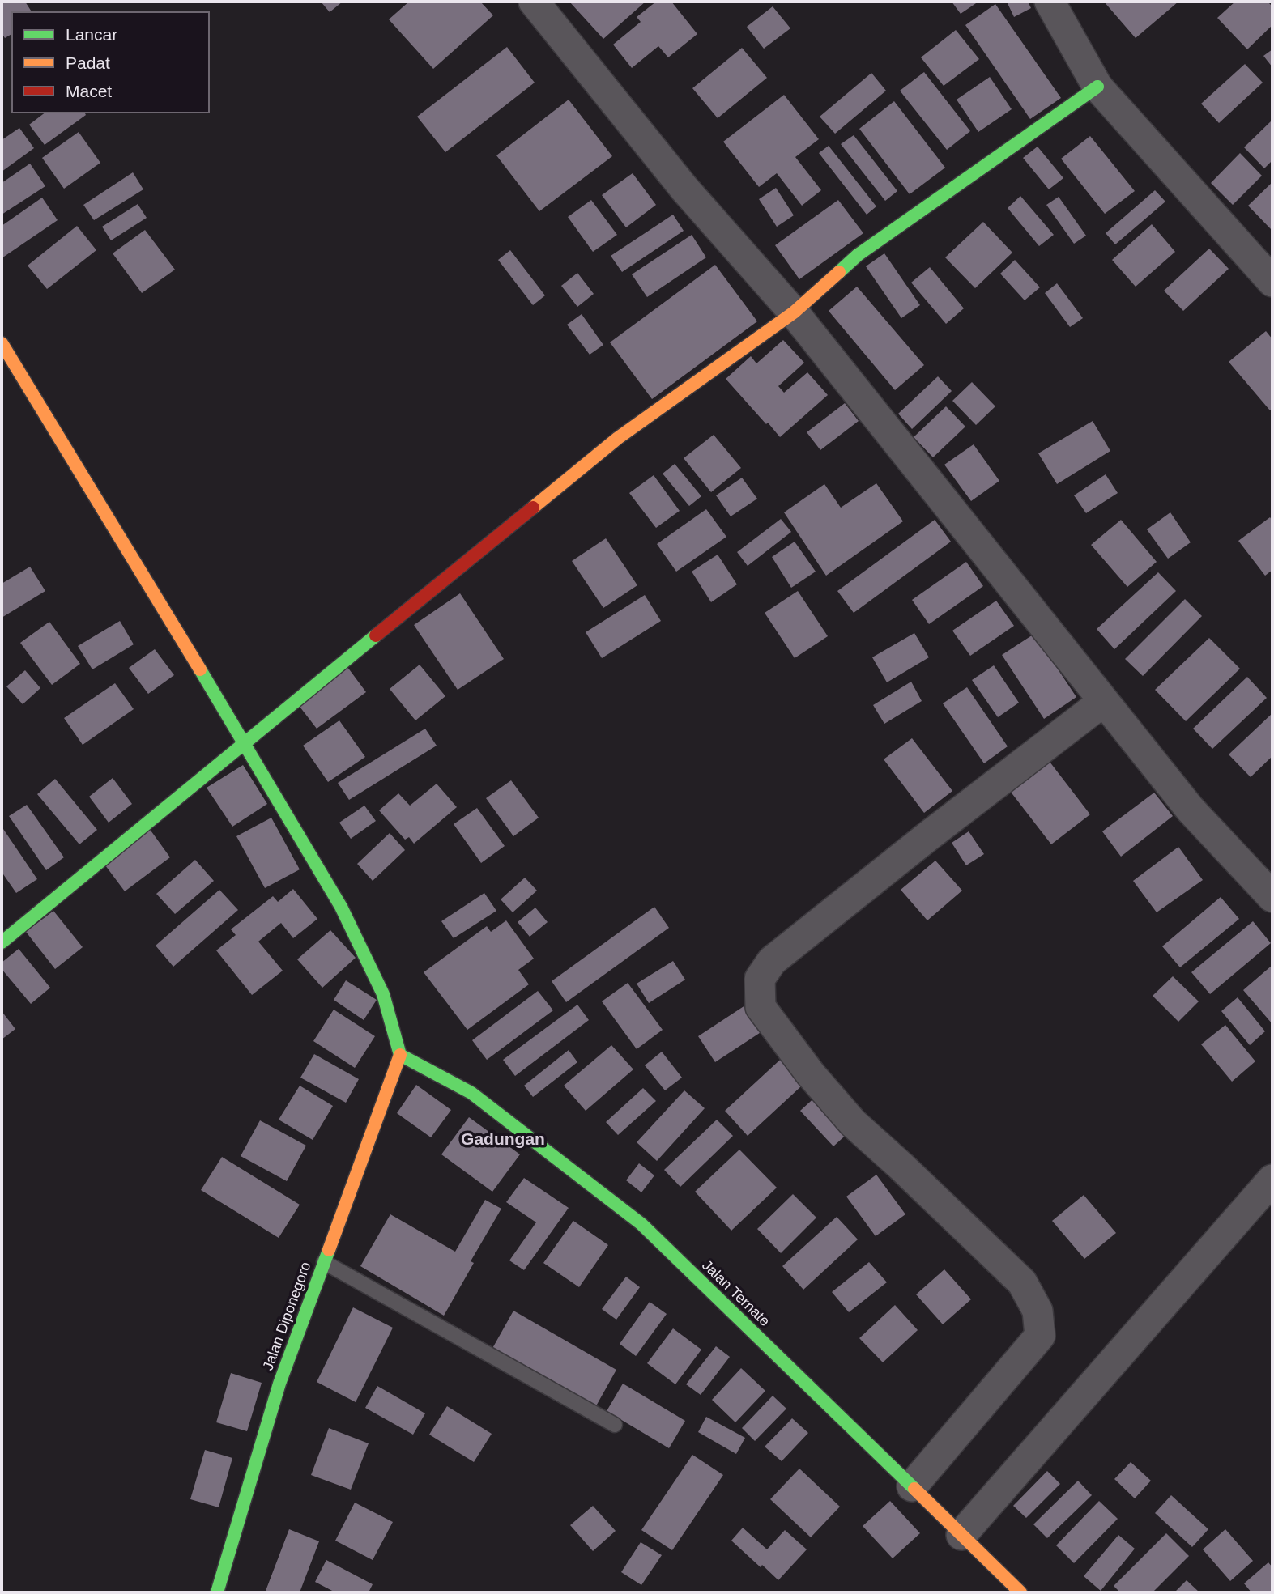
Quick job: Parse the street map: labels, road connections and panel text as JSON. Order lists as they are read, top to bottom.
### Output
{
  "streets": {
    "street": ["Jalan Ternate", "Jalan Diponegoro"]
  },
  "crossings": [
    ["Jalan Ternate", "Jalan Diponegoro"]
  ],
  "districts": ["Gadungan"],
  "legend": ["Lancar", "Padat", "Macet"]
}
